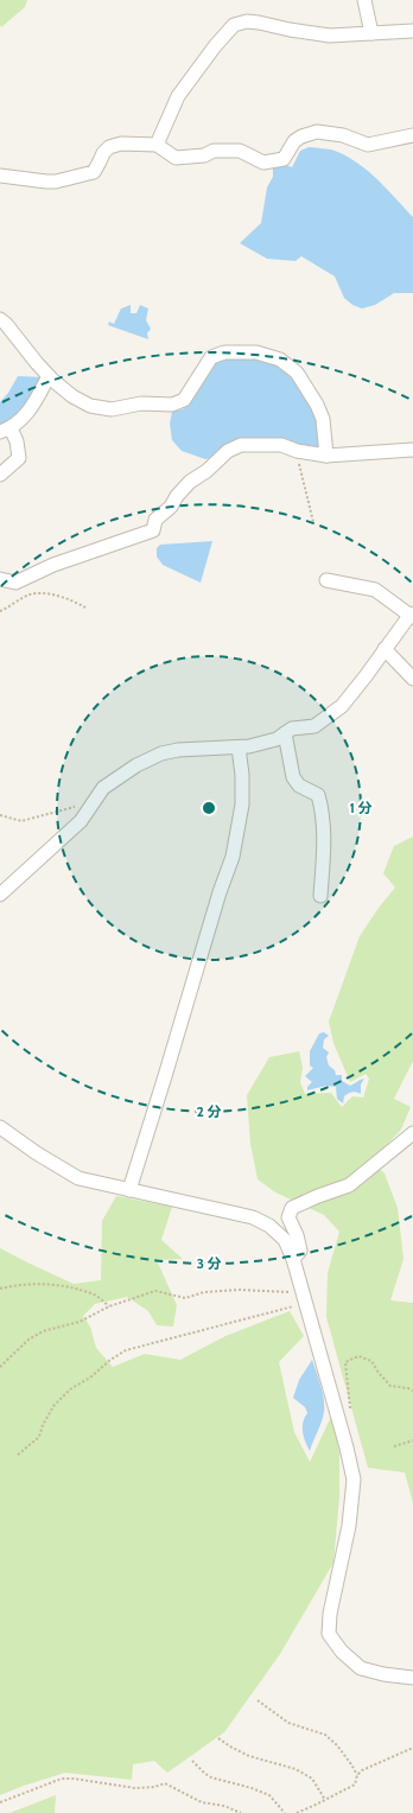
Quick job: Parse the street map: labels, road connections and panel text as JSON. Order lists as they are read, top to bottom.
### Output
{
  "rings": ["1 分", "2 分", "3 分"]
}
